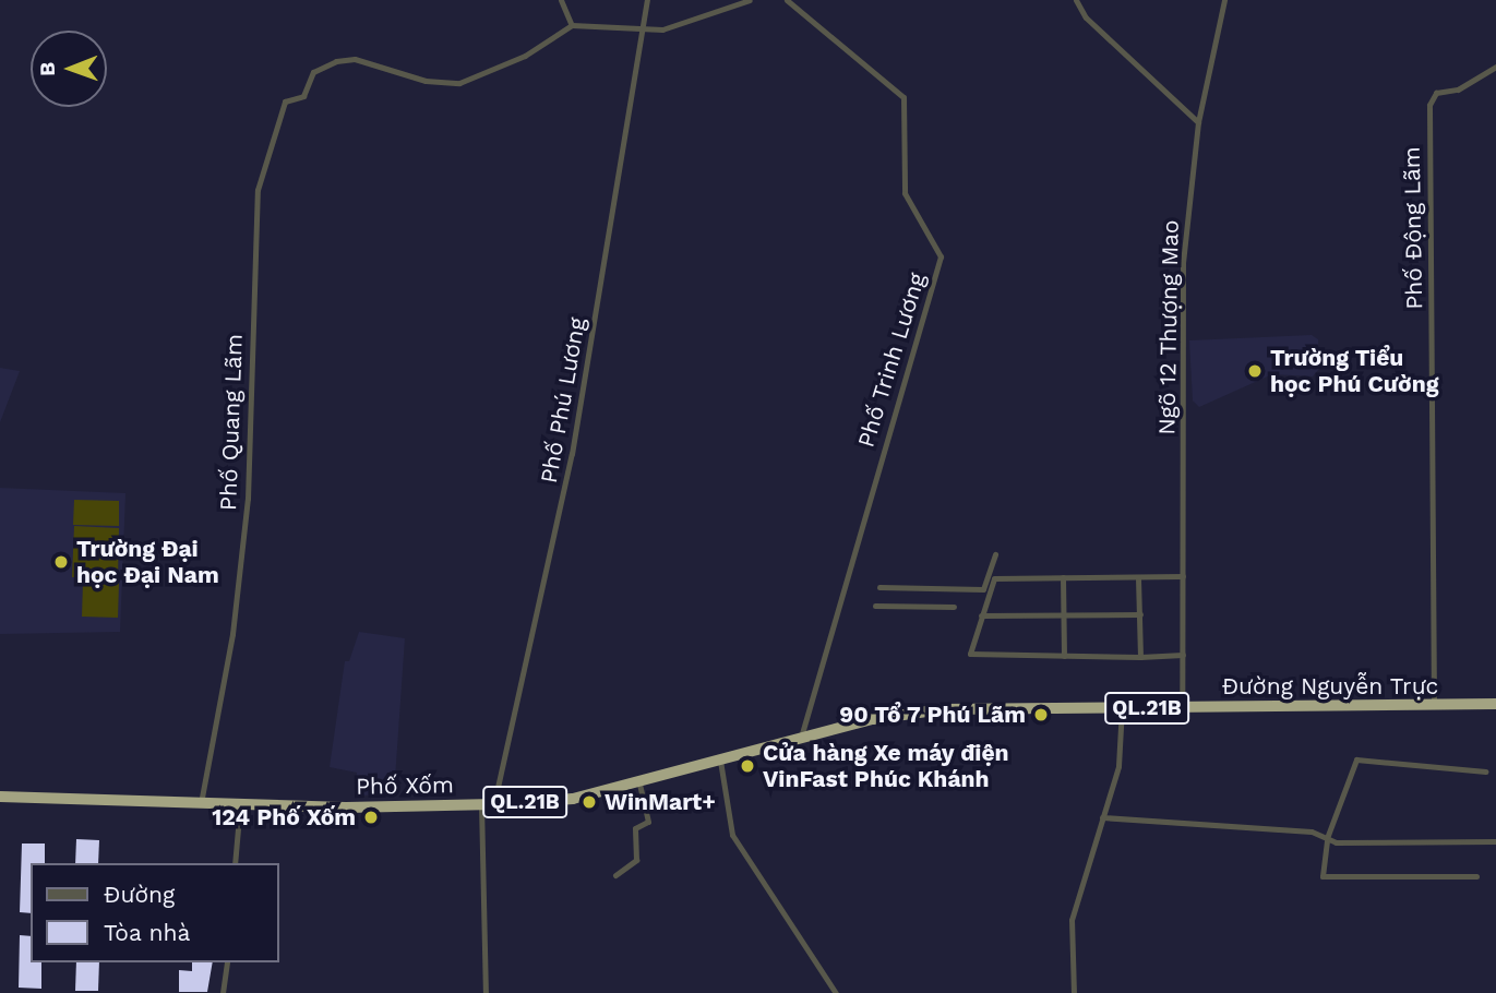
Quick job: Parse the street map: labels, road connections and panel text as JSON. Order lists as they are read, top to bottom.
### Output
{
  "streets": {
    "highway": ["Đường Nguyễn Trực", "QL.21B", "Phố Xốm"],
    "street": [
      "Phố Động Lãm",
      "Ngõ 12 Thượng Mao",
      "Phố Trinh Lương",
      "Phố Phú Lương",
      "Phố Quang Lãm"
    ]
  },
  "crossings": [
    ["Phố Động Lãm", "Đường Nguyễn Trực"],
    ["Ngõ 12 Thượng Mao", "Đường Nguyễn Trực"],
    ["Phố Trinh Lương", "Đường Nguyễn Trực"],
    ["Phố Trinh Lương", "Phố Xốm"],
    ["Phố Phú Lương", "Phố Xốm"],
    ["Phố Quang Lãm", "Phố Xốm"],
    ["Đường Nguyễn Trực", "Phố Xốm"]
  ],
  "places": [
    "Trường Tiểu học Phú Cường",
    "Trường Đại học Đại Nam",
    "90 Tổ 7 Phú Lãm",
    "Cửa hàng Xe máy điện VinFast Phúc Khánh",
    "WinMart+",
    "124 Phố Xốm"
  ],
  "legend": ["Đường", "Tòa nhà"],
  "north": "left"
}
